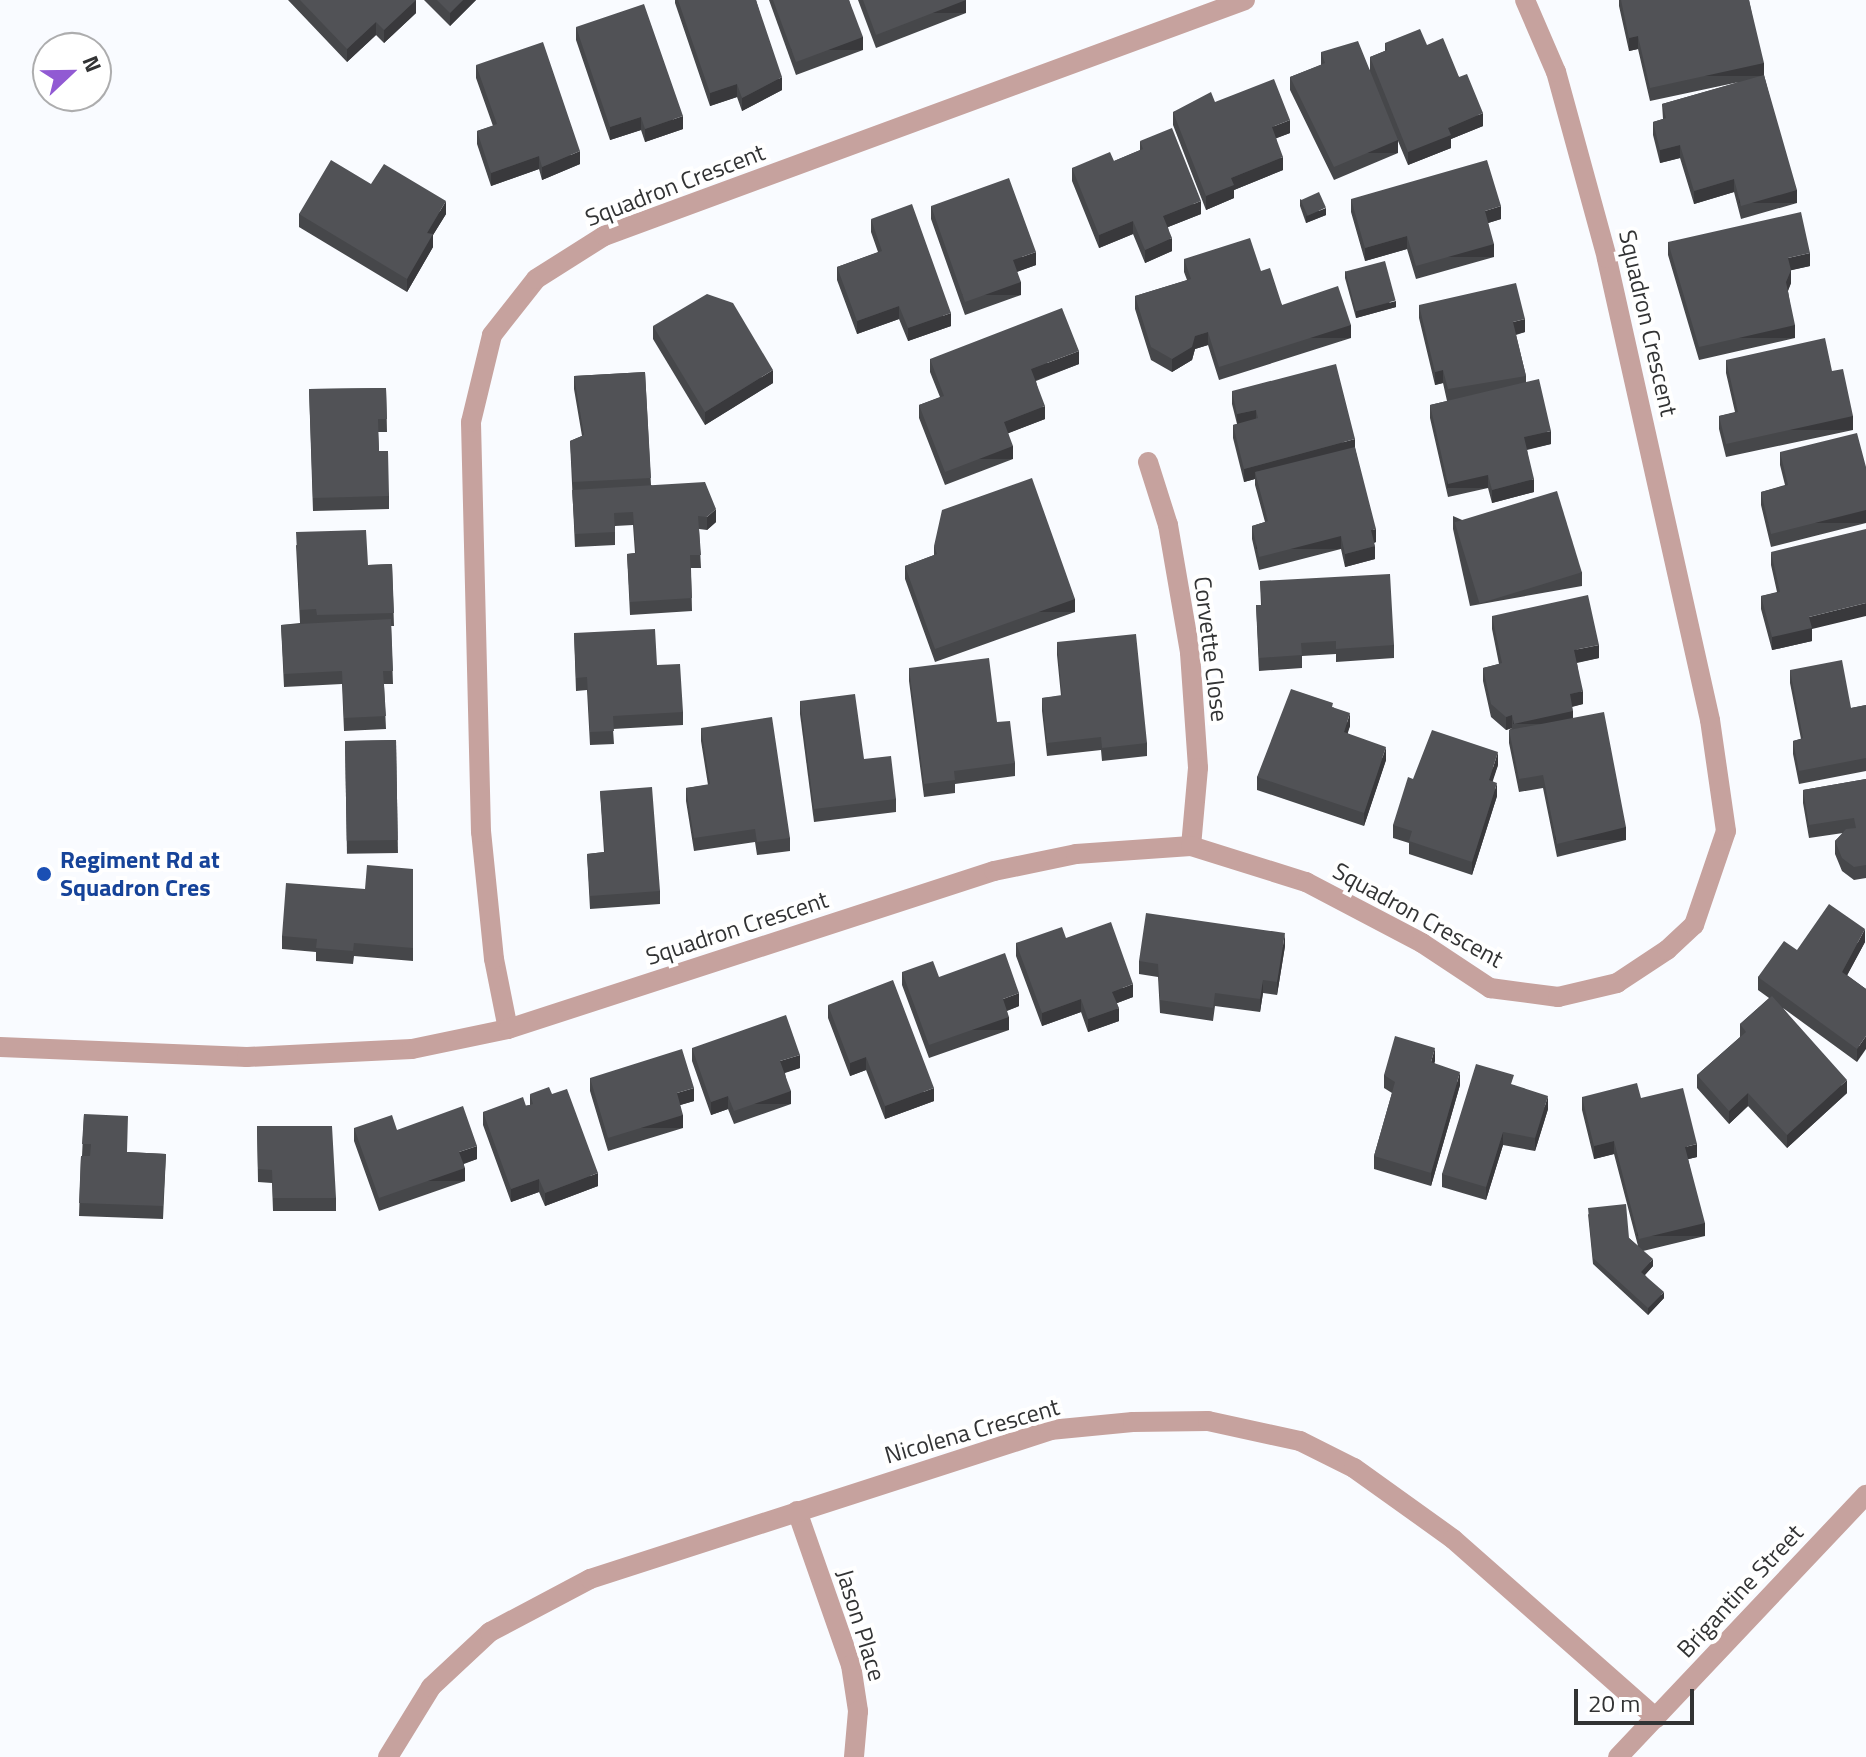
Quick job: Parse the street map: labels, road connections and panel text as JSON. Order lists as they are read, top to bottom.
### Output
{
  "streets": {
    "street": [
      "Squadron Crescent",
      "Corvette Close",
      "Nicolena Crescent",
      "Brigantine Street",
      "Jason Place"
    ]
  },
  "crossings": [
    ["Squadron Crescent", "Corvette Close"],
    ["Nicolena Crescent", "Brigantine Street"],
    ["Nicolena Crescent", "Jason Place"]
  ],
  "places": ["Regiment Rd at Squadron Cres"],
  "scale_bar": "20 m",
  "north": "right"
}
